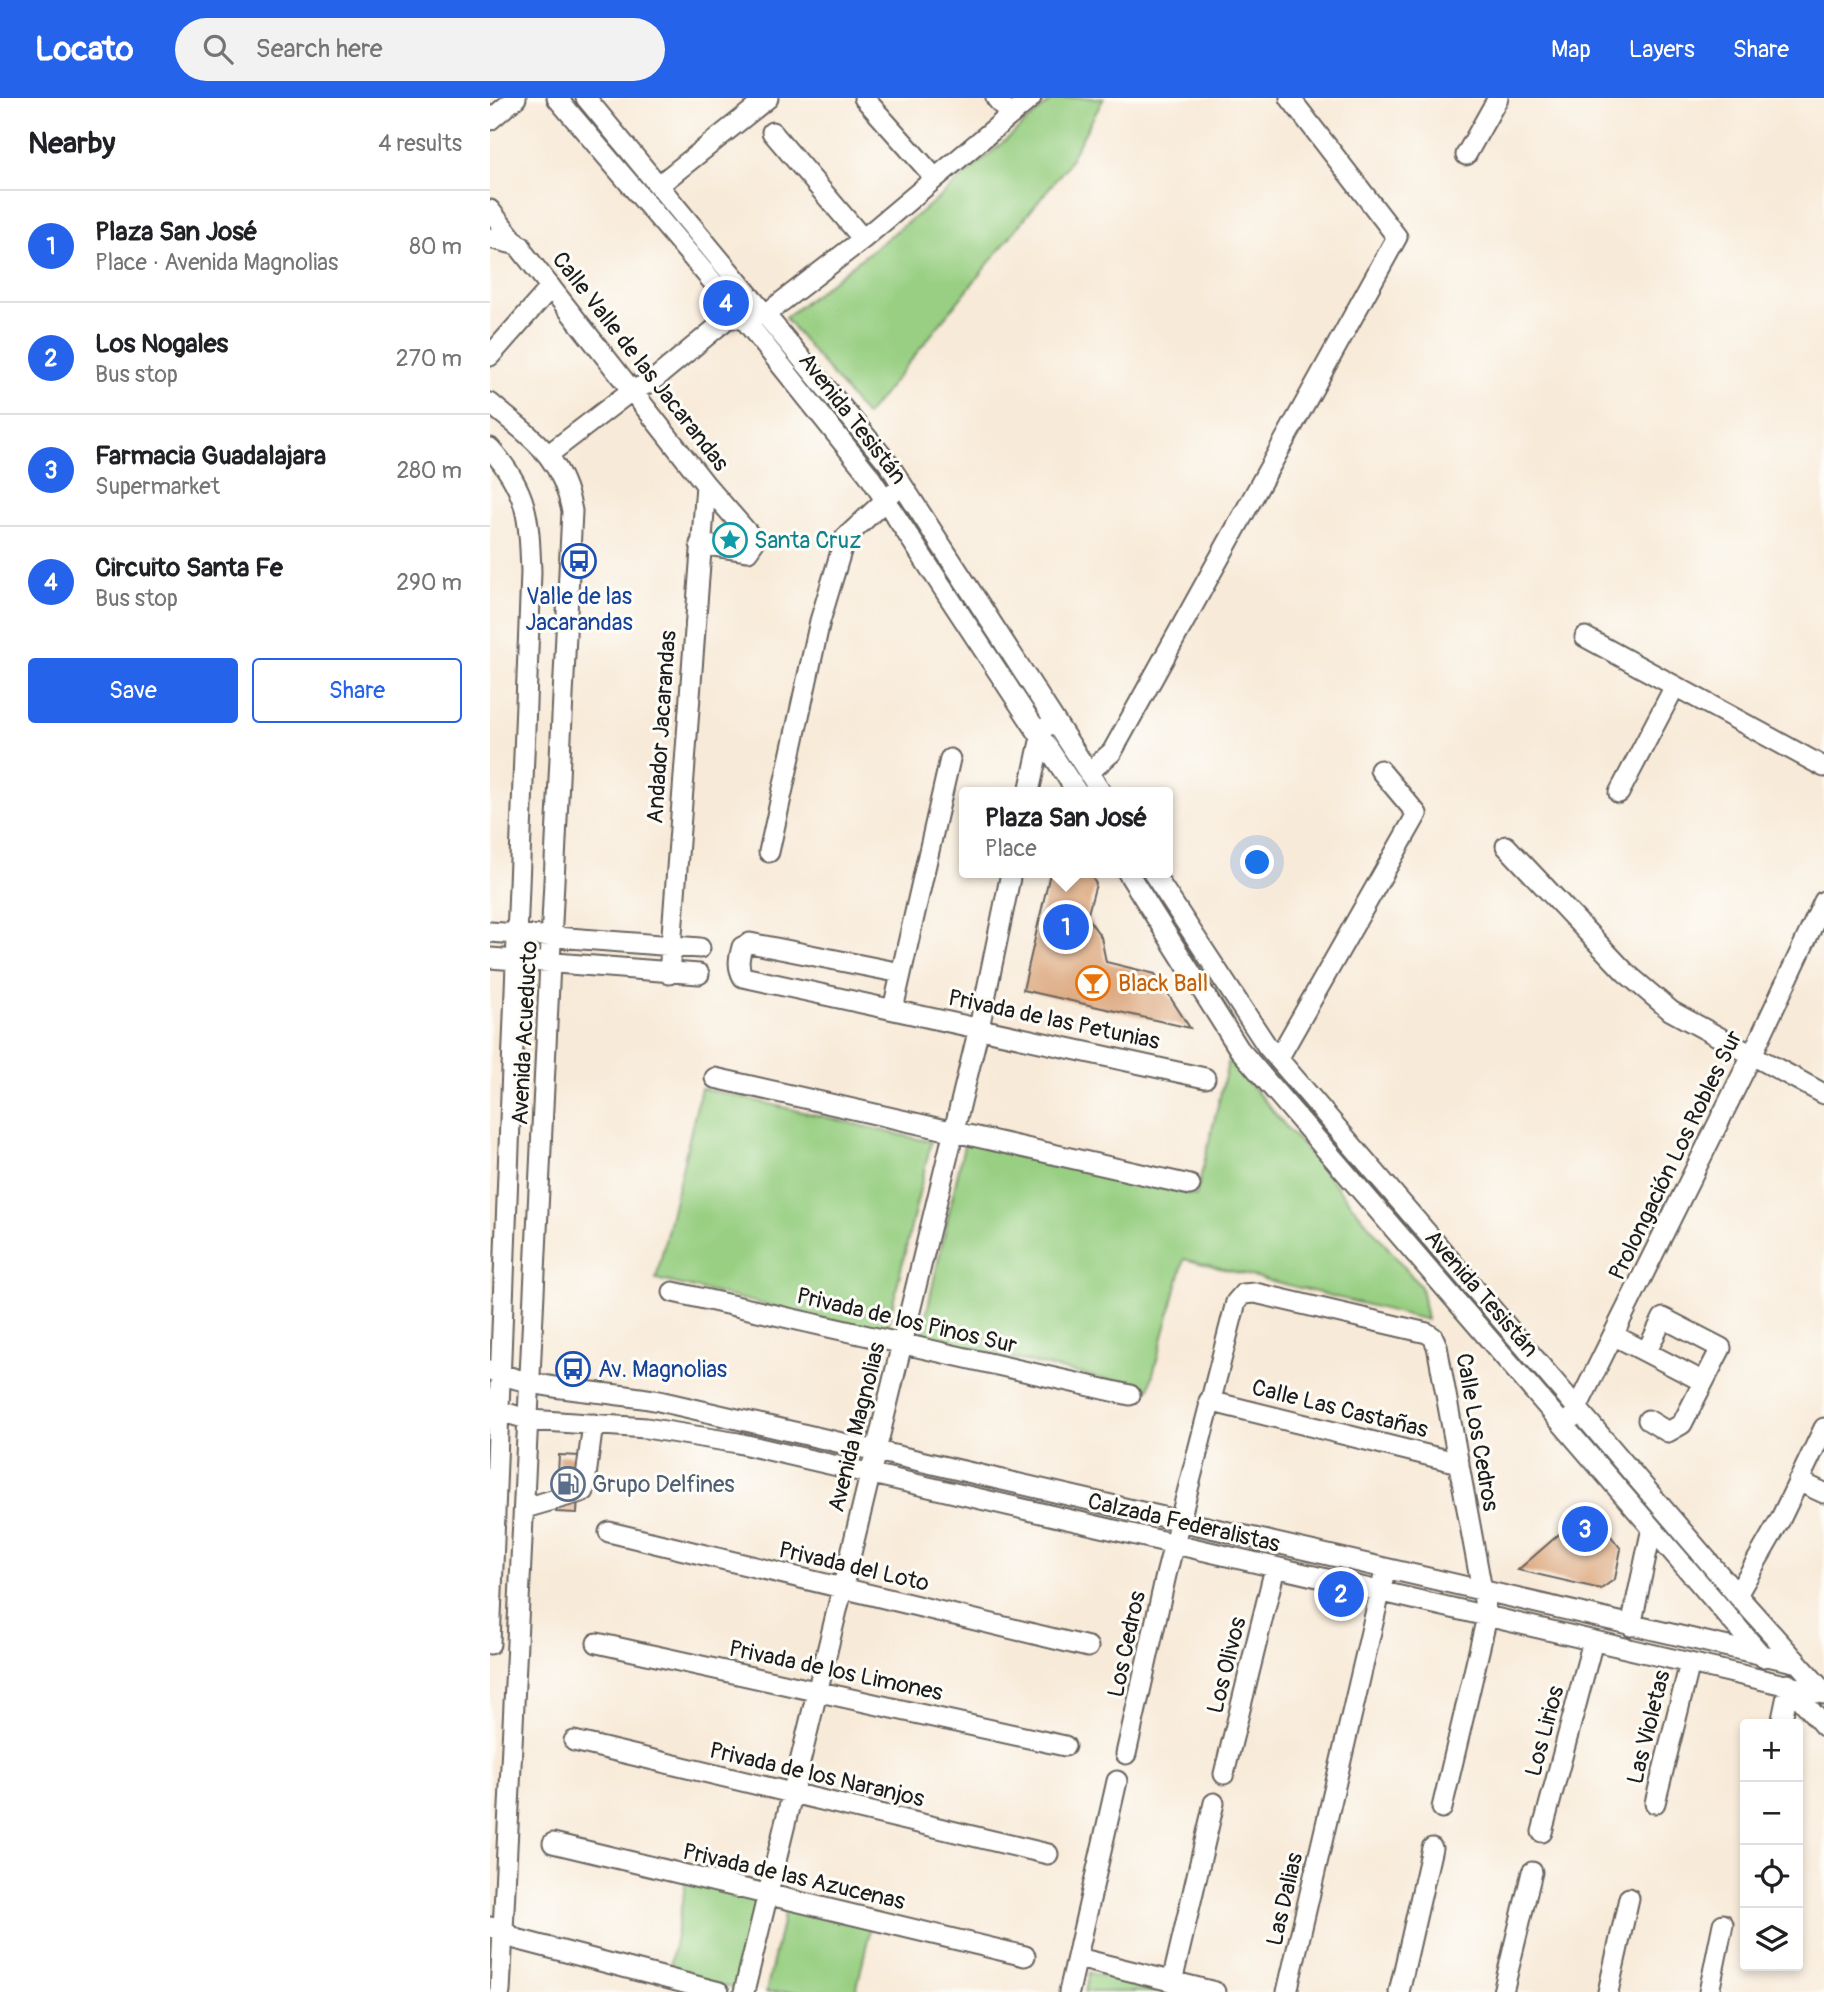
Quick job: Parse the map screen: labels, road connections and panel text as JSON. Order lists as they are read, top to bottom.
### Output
{
  "streets": {
    "street": [
      "Calle Valle de las Jacarandas",
      "Avenida Tesistán",
      "Andador Jacarandas",
      "Privada de las Petunias",
      "Avenida Acueducto",
      "Prolongación Los Robles Sur",
      "Privada de los Pinos Sur",
      "Calle Las Castañas",
      "Avenida Magnolias",
      "Calle Los Cedros",
      "Calzada Federalistas",
      "Privada del Loto",
      "Los Cedros",
      "Los Olivos",
      "Privada de los Limones",
      "Las Violetas",
      "Los Lirios",
      "Privada de los Naranjos",
      "Privada de las Azucenas",
      "Las Dalias"
    ]
  },
  "crossings": [
    ["Calle Valle de las Jacarandas", "Andador Jacarandas"],
    ["Avenida Tesistán", "Prolongación Los Robles Sur"],
    ["Avenida Tesistán", "Calzada Federalistas"],
    ["Privada de las Petunias", "Avenida Magnolias"],
    ["Avenida Acueducto", "Calzada Federalistas"],
    ["Privada de los Pinos Sur", "Avenida Magnolias"],
    ["Calle Las Castañas", "Calle Los Cedros"],
    ["Avenida Magnolias", "Calzada Federalistas"],
    ["Avenida Magnolias", "Privada del Loto"],
    ["Avenida Magnolias", "Privada de los Limones"],
    ["Avenida Magnolias", "Privada de los Naranjos"],
    ["Avenida Magnolias", "Privada de las Azucenas"],
    ["Calle Los Cedros", "Calzada Federalistas"],
    ["Calle Los Cedros", "Los Cedros"],
    ["Calzada Federalistas", "Los Cedros"],
    ["Calzada Federalistas", "Los Olivos"],
    ["Calzada Federalistas", "Las Violetas"],
    ["Calzada Federalistas", "Los Lirios"],
    ["Calzada Federalistas", "Las Dalias"]
  ],
  "places": {
    "place": ["Santa Cruz"],
    "bus stop": ["Valle de las Jacarandas", "Av. Magnolias"],
    "bar": ["Black Ball"],
    "fuel station": ["Grupo Delfines"]
  },
  "page": {
    "header": "Locato",
    "search": "Search here",
    "nav": ["Map", "Layers", "Share"],
    "heading": ["Nearby", "4 results"],
    "list": [
      {
        "mark": "1",
        "name": "Plaza San José",
        "note": "Place · Avenida Magnolias",
        "value": "80 m"
      },
      {
        "mark": "2",
        "name": "Los Nogales",
        "note": "Bus stop",
        "value": "270 m"
      },
      {
        "mark": "3",
        "name": "Farmacia Guadalajara",
        "note": "Supermarket",
        "value": "280 m"
      },
      {
        "mark": "4",
        "name": "Circuito Santa Fe",
        "note": "Bus stop",
        "value": "290 m"
      }
    ],
    "pins": [
      "4",
      "1",
      "3",
      "2"
    ],
    "buttons": ["Save", "Share"],
    "popup": ["Plaza San José", "Place"],
    "map_buttons": ["+", "−"]
  }
}
